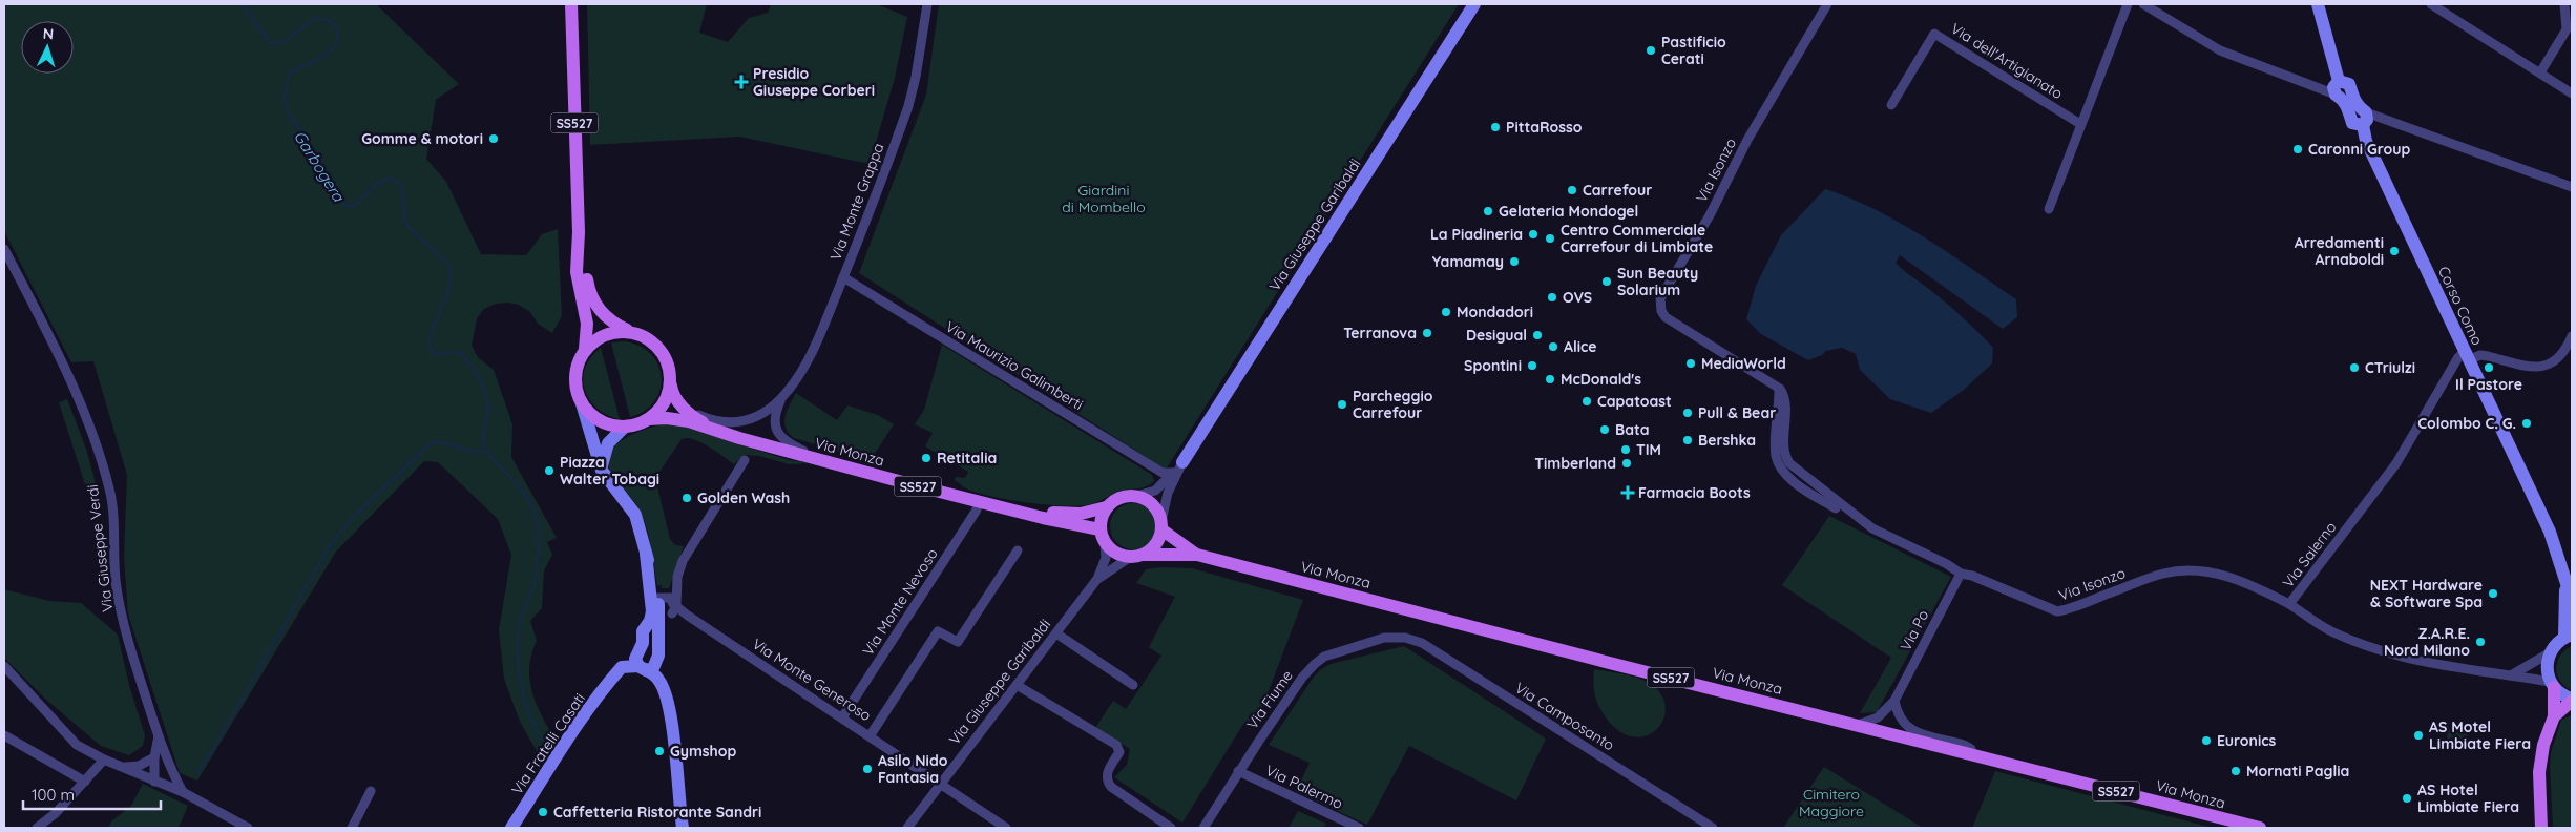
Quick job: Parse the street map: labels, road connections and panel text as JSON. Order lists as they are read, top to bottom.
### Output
{
  "streets": {
    "main road": ["SS527", "Via Monza"],
    "street": [
      "Via dell'Artigianato",
      "Via Isonzo",
      "Via Monte Grappa",
      "Via Giuseppe Garibaldi",
      "Corso Como",
      "Via Maurizio Galimberti",
      "Via Giuseppe Verdi",
      "Via Salerno",
      "Via Monte Nevoso",
      "Via Po",
      "Via Monte Generoso",
      "Via Fiume",
      "Via Camposanto",
      "Via Fratelli Casati",
      "Via Palermo"
    ]
  },
  "crossings": [
    ["SS527", "Via Monza"],
    ["Via Isonzo", "Via Salerno"],
    ["Via Isonzo", "Via Po"],
    ["Via Monte Grappa", "Via Maurizio Galimberti"],
    ["Via Monte Grappa", "Via Monza"],
    ["Via Giuseppe Garibaldi", "Via Maurizio Galimberti"],
    ["Via Giuseppe Garibaldi", "Via Monza"],
    ["Via Giuseppe Garibaldi", "Via Monte Generoso"],
    ["Corso Como", "Via Salerno"],
    ["Via Monza", "Via Monte Nevoso"],
    ["Via Monza", "Via Po"],
    ["Via Monte Nevoso", "Via Monte Generoso"],
    ["Via Fiume", "Via Camposanto"],
    ["Via Fiume", "Via Palermo"]
  ],
  "water": ["Garbogera"],
  "parks": ["Giardini di Mombello", "Cimitero Maggiore"],
  "places": {
    "other": [
      "Pastificio Cerati",
      "PittaRosso",
      "Gomme & motori",
      "Caronni Group",
      "Carrefour",
      "Gelateria Mondogel",
      "La Piadineria",
      "Centro Commerciale Carrefour di Limbiate",
      "Arredamenti Arnaboldi",
      "Yamamay",
      "Sun Beauty Solarium",
      "OVS",
      "Mondadori",
      "Terranova",
      "Desigual",
      "Alice",
      "MediaWorld",
      "Spontini",
      "CTriulzi",
      "Il Pastore",
      "McDonald's",
      "Capatoast",
      "Parcheggio Carrefour",
      "Pull & Bear",
      "Colombo C. G.",
      "Bata",
      "Bershka",
      "TIM",
      "Retitalia",
      "Timberland",
      "Piazza Walter Tobagi",
      "Golden Wash",
      "NEXT Hardware & Software Spa",
      "Z.A.R.E. Nord Milano",
      "AS Motel Limbiate Fiera",
      "Euronics",
      "Gymshop",
      "Asilo Nido Fantasia",
      "Mornati Paglia",
      "AS Hotel Limbiate Fiera",
      "Caffetteria Ristorante Sandri"
    ],
    "health": ["Presidio Giuseppe Corberi", "Farmacia Boots"]
  },
  "scale_bar": "100 m",
  "north": "top"
}
